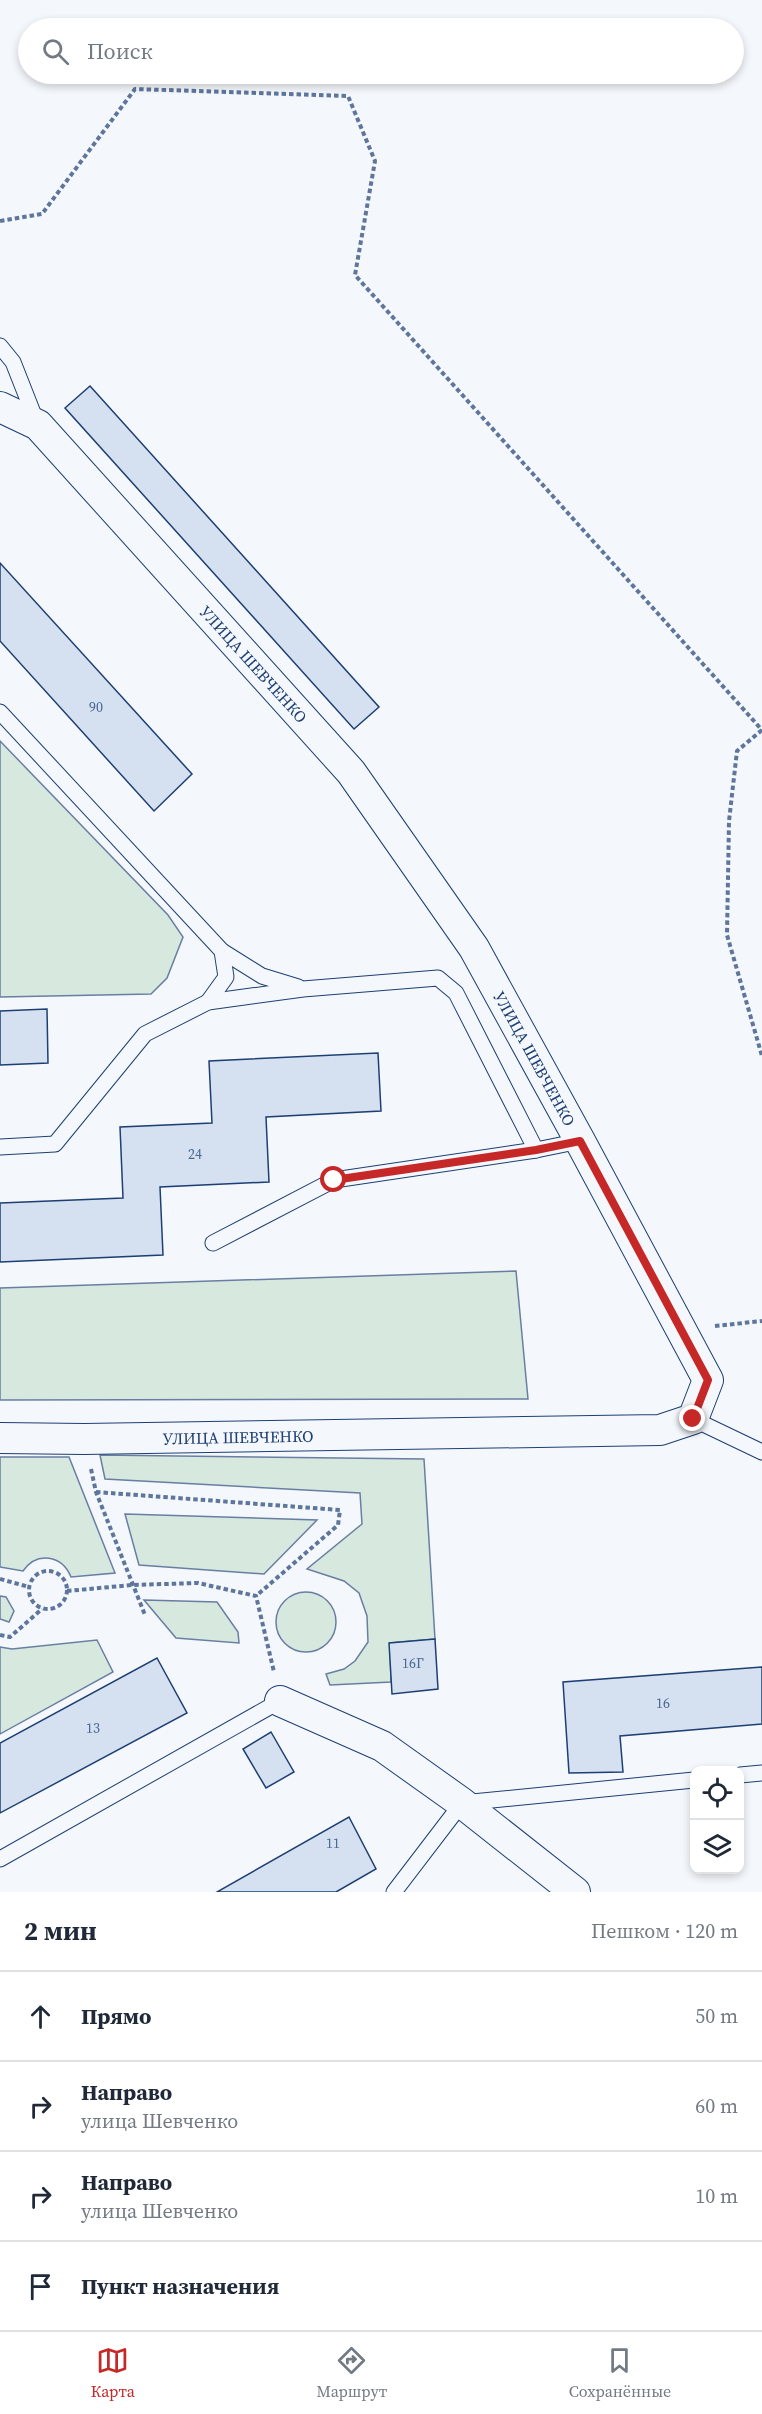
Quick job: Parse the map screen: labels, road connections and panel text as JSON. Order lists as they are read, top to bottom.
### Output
{
  "streets": {
    "street": ["УЛИЦА ШЕВЧЕНКО"]
  },
  "house_numbers": [
    "90",
    "24",
    "16Г",
    "16",
    "13",
    "11"
  ],
  "page": {
    "search": "Поиск",
    "heading": ["2 мин", "Пешком · 120 m"],
    "list": [
      ["Прямо", "50 m"],
      ["Направо", "улица Шевченко", "60 m"],
      ["Направо", "улица Шевченко", "10 m"],
      "Пункт назначения"
    ],
    "nav": ["Карта", "Маршрут", "Сохранённые"]
  }
}
